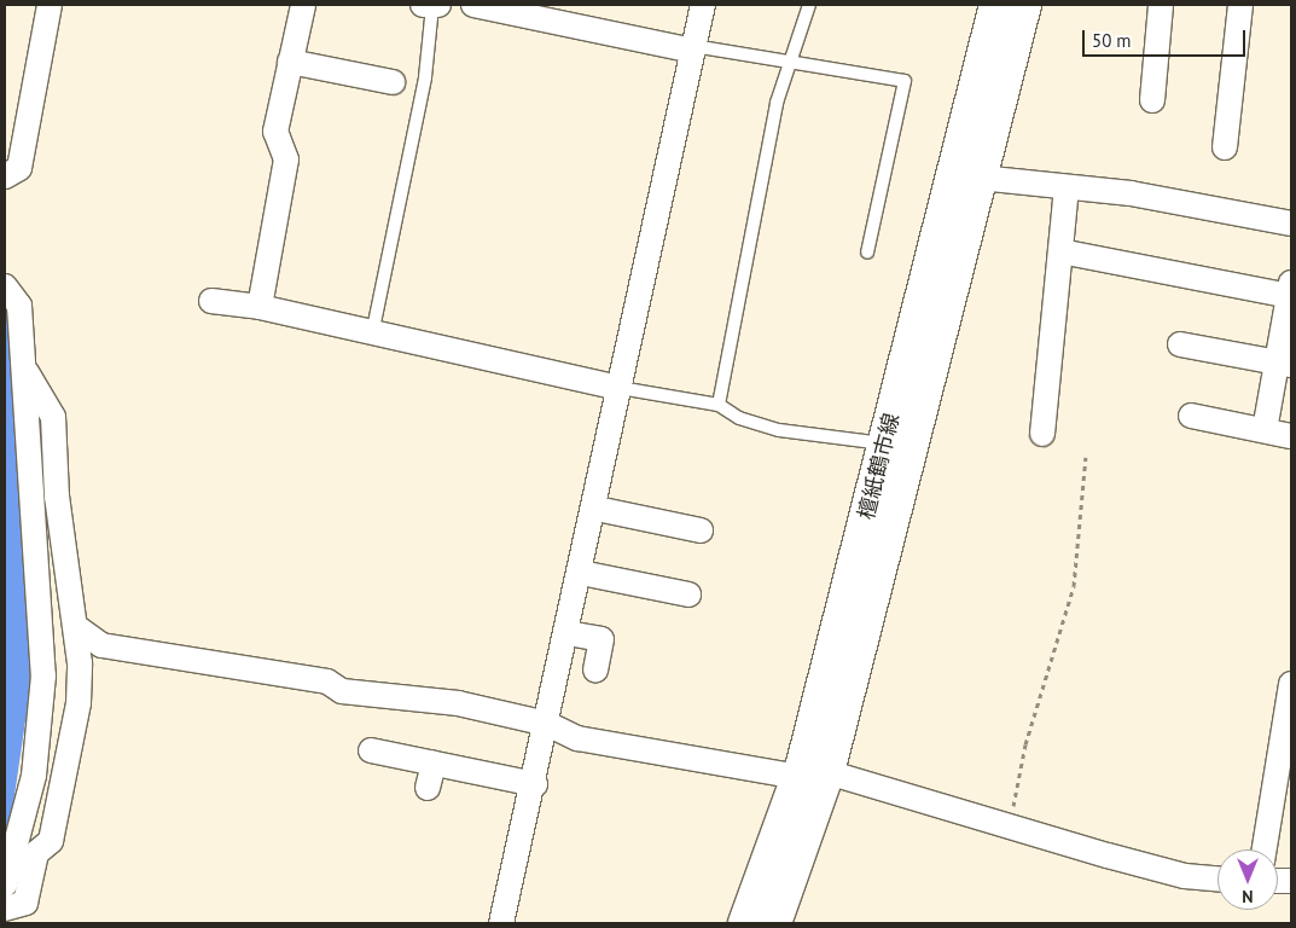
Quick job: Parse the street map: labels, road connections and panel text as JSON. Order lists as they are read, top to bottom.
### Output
{
  "streets": {
    "main road": ["檀紙鶴市線"]
  },
  "scale_bar": "50 m",
  "north": "bottom"
}
